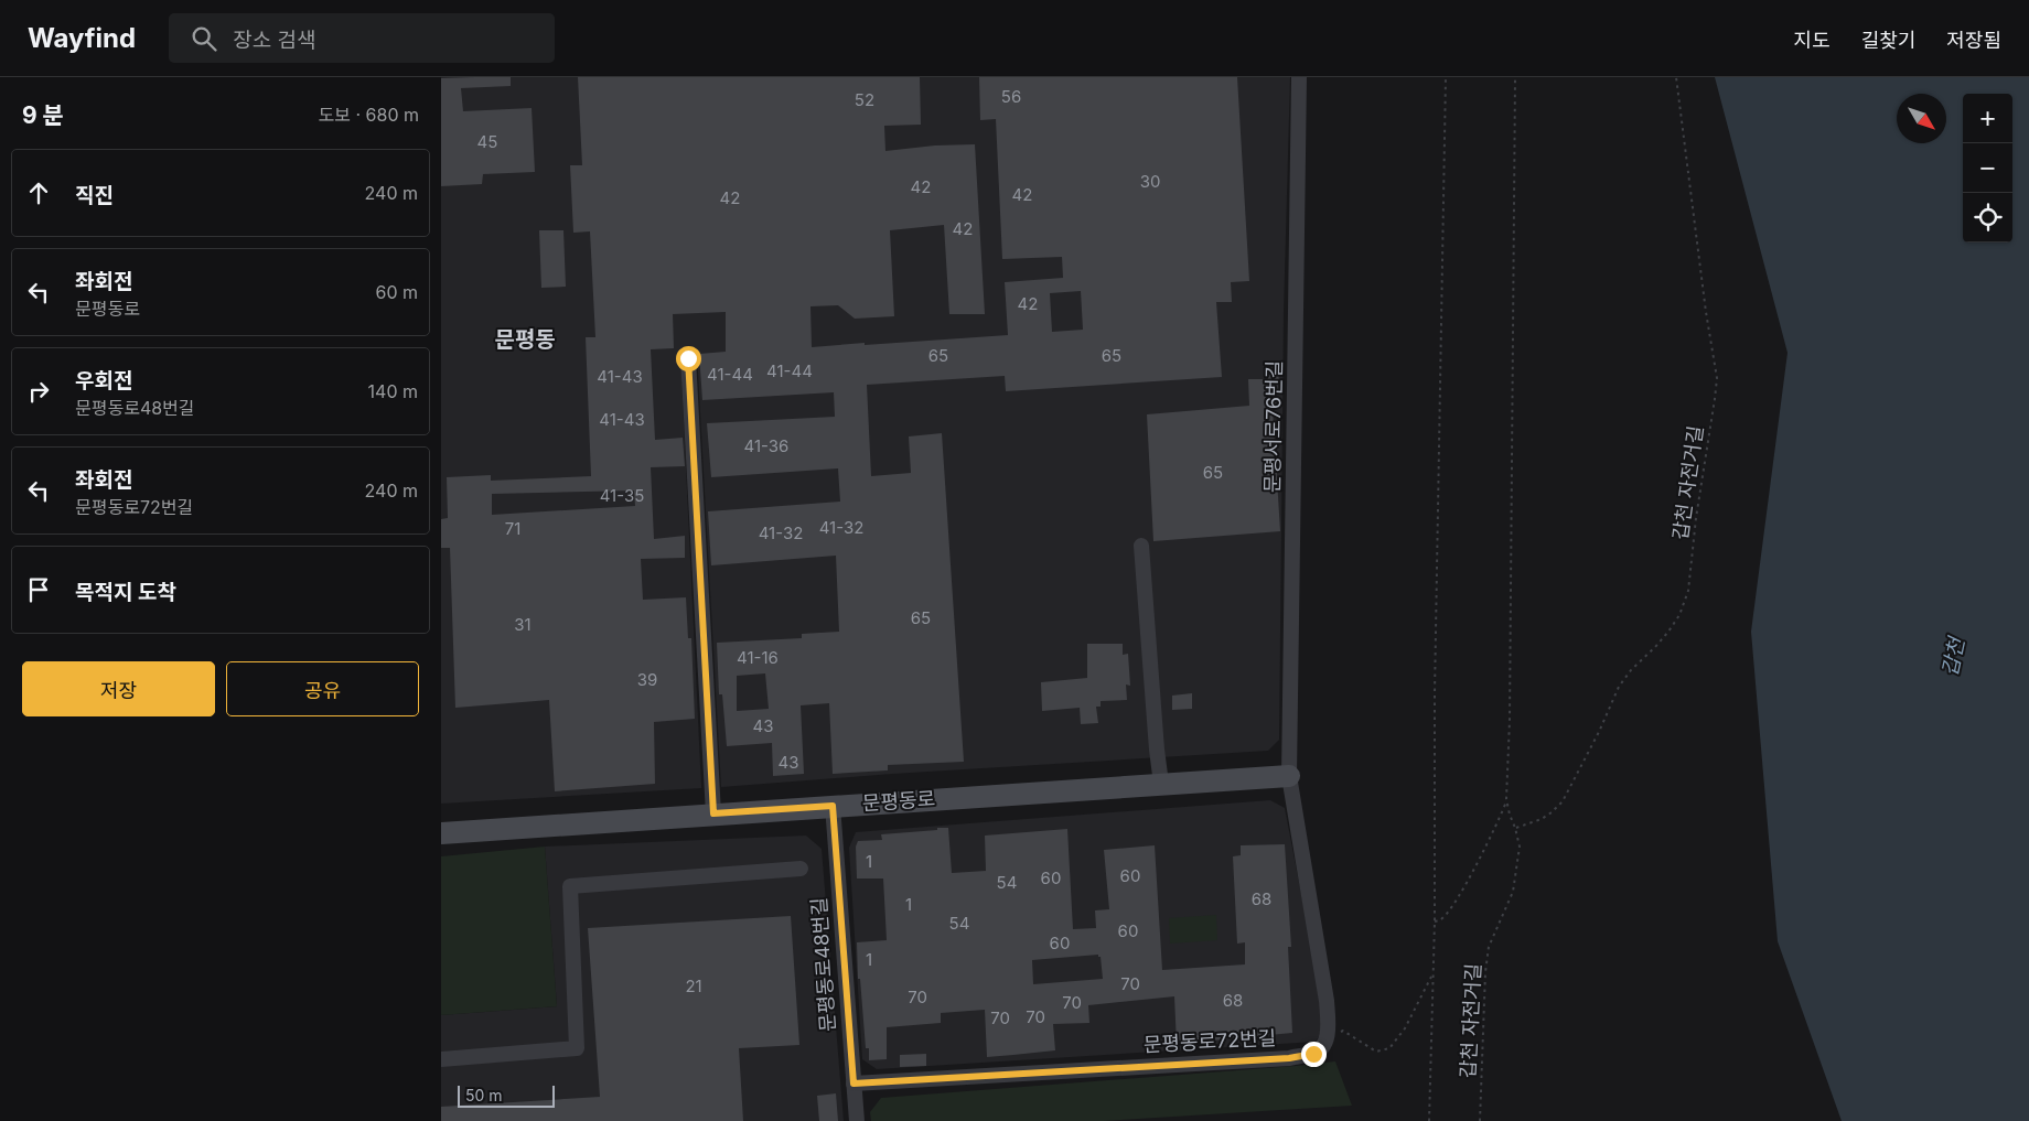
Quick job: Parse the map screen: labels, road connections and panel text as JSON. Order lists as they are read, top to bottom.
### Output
{
  "streets": {
    "main road": ["문평동로"],
    "street": ["문평서로76번길", "문평동로48번길", "문평동로72번길"],
    "path": ["갑천 자전거길"]
  },
  "crossings": [
    ["문평서로76번길", "문평동로"],
    ["문평동로", "문평동로48번길"],
    ["문평동로48번길", "문평동로72번길"]
  ],
  "districts": ["문평동"],
  "water": ["갑천"],
  "house_numbers": [
    "56",
    "52",
    "45",
    "30",
    "42",
    "42",
    "42",
    "42",
    "42",
    "65",
    "65",
    "41-44",
    "41-44",
    "41-43",
    "41-43",
    "41-36",
    "65",
    "41-35",
    "41-32",
    "71",
    "41-32",
    "65",
    "31",
    "41-16",
    "39",
    "43",
    "43",
    "1",
    "60",
    "60",
    "54",
    "68",
    "1",
    "54",
    "60",
    "60",
    "1",
    "70",
    "21",
    "70",
    "68",
    "70",
    "70",
    "70"
  ],
  "scale_bar": "50 m",
  "north": "bottom right",
  "page": {
    "header": "Wayfind",
    "search": "장소 검색",
    "nav": ["지도", "길찾기", "저장됨"],
    "heading": ["9 분", "도보 · 680 m"],
    "map_buttons": ["+", "−"],
    "list": [
      ["직진", "240 m"],
      ["좌회전", "문평동로", "60 m"],
      ["우회전", "문평동로48번길", "140 m"],
      ["좌회전", "문평동로72번길", "240 m"],
      "목적지 도착"
    ],
    "buttons": ["저장", "공유"],
    "scale": "50 m"
  }
}
